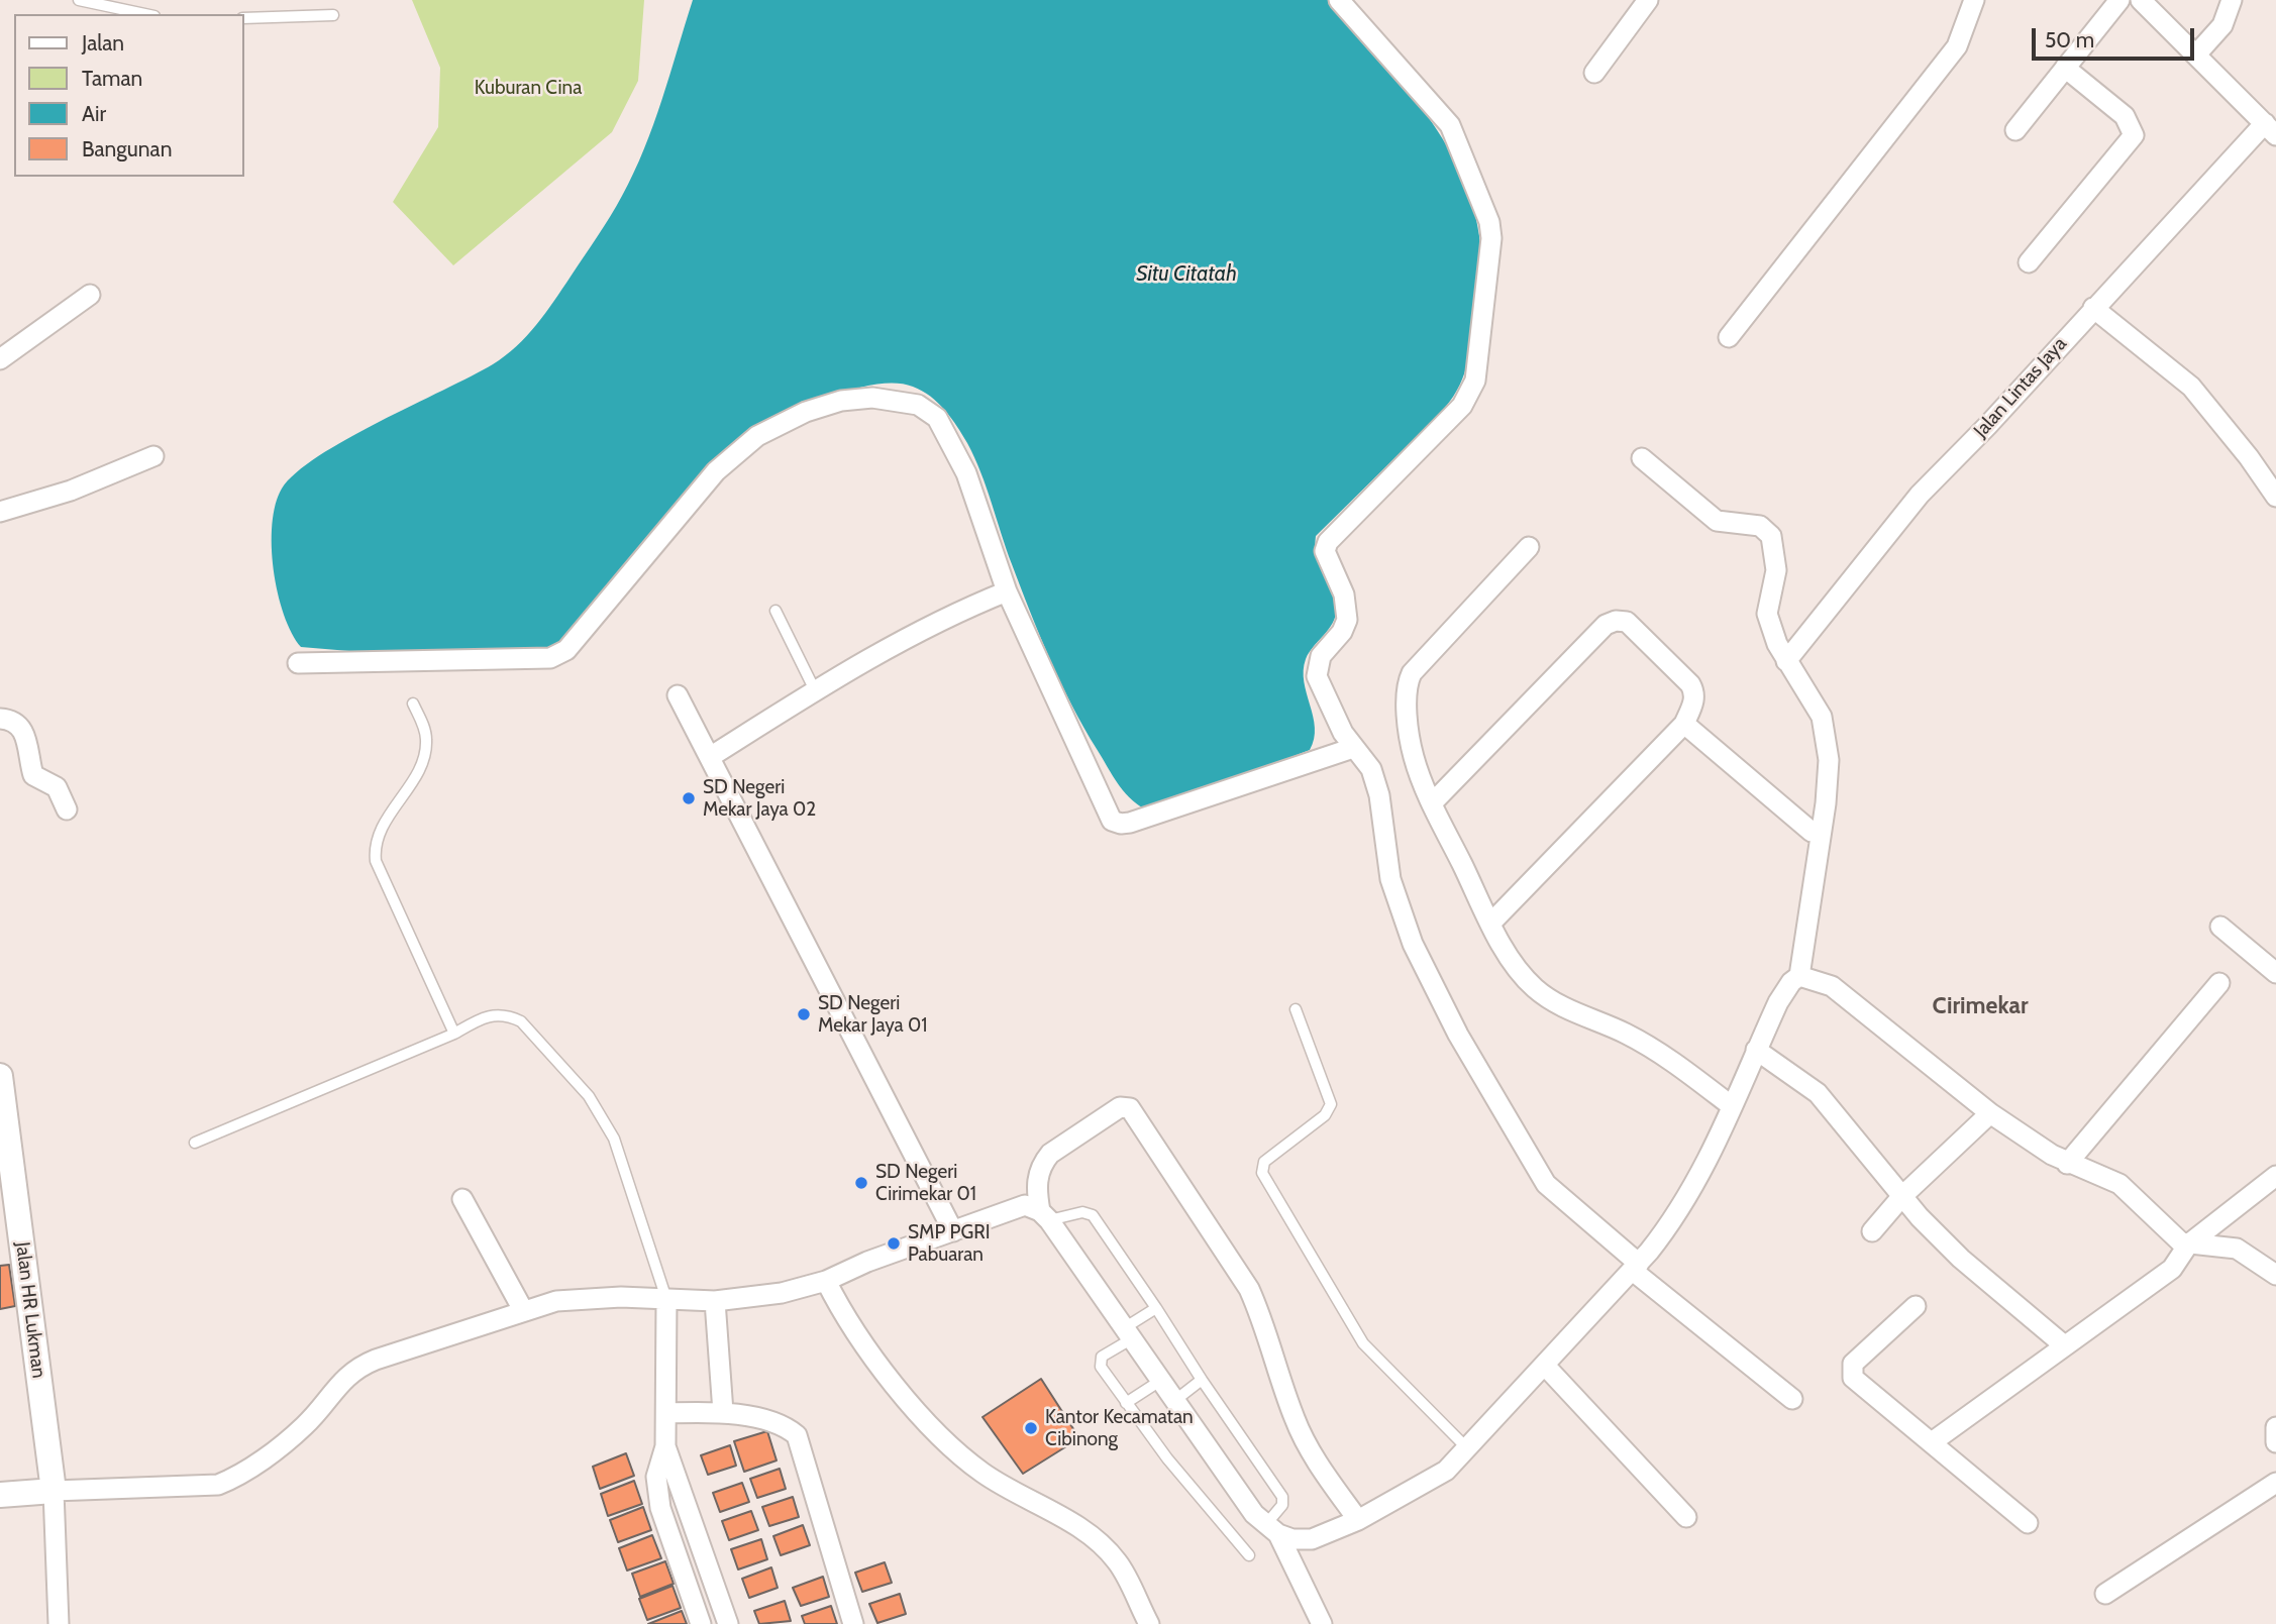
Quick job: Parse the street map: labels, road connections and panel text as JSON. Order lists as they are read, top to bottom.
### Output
{
  "streets": {
    "street": ["Jalan Lintas Jaya", "Jalan HR Lukman"]
  },
  "districts": ["Cirimekar"],
  "water": ["Situ Citatah"],
  "parks": ["Kuburan Cina"],
  "places": [
    "SD Negeri Mekar Jaya 02",
    "SD Negeri Mekar Jaya 01",
    "SD Negeri Cirimekar 01",
    "SMP PGRI Pabuaran",
    "Kantor Kecamatan Cibinong"
  ],
  "legend": [
    "Jalan",
    "Taman",
    "Air",
    "Bangunan"
  ],
  "scale_bar": "50 m"
}
